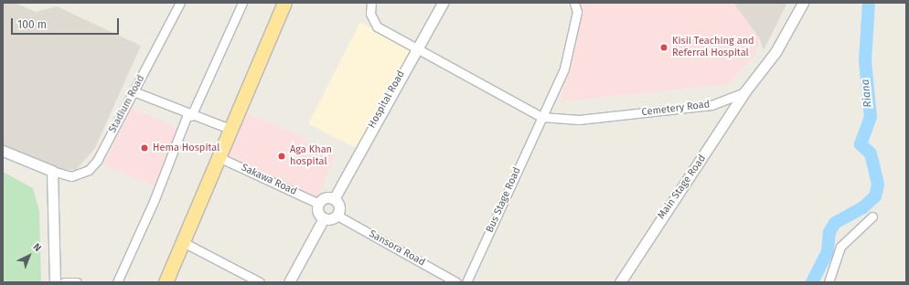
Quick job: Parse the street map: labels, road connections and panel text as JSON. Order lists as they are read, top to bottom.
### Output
{
  "streets": {
    "street": [
      "Hospital Road",
      "Stadium Road",
      "Cemetery Road",
      "Sakawa Road",
      "Main Stage Road",
      "Bus Stage Road",
      "Sansora Road"
    ]
  },
  "crossings": [
    ["Hospital Road", "Sakawa Road"],
    ["Hospital Road", "Sansora Road"],
    ["Cemetery Road", "Main Stage Road"],
    ["Cemetery Road", "Bus Stage Road"],
    ["Sakawa Road", "Sansora Road"]
  ],
  "water": ["Riana"],
  "places": ["Kisii Teaching and Referral Hospital", "Hema Hospital", "Aga Khan hospital"],
  "scale_bar": "100 m",
  "north": "top right"
}
